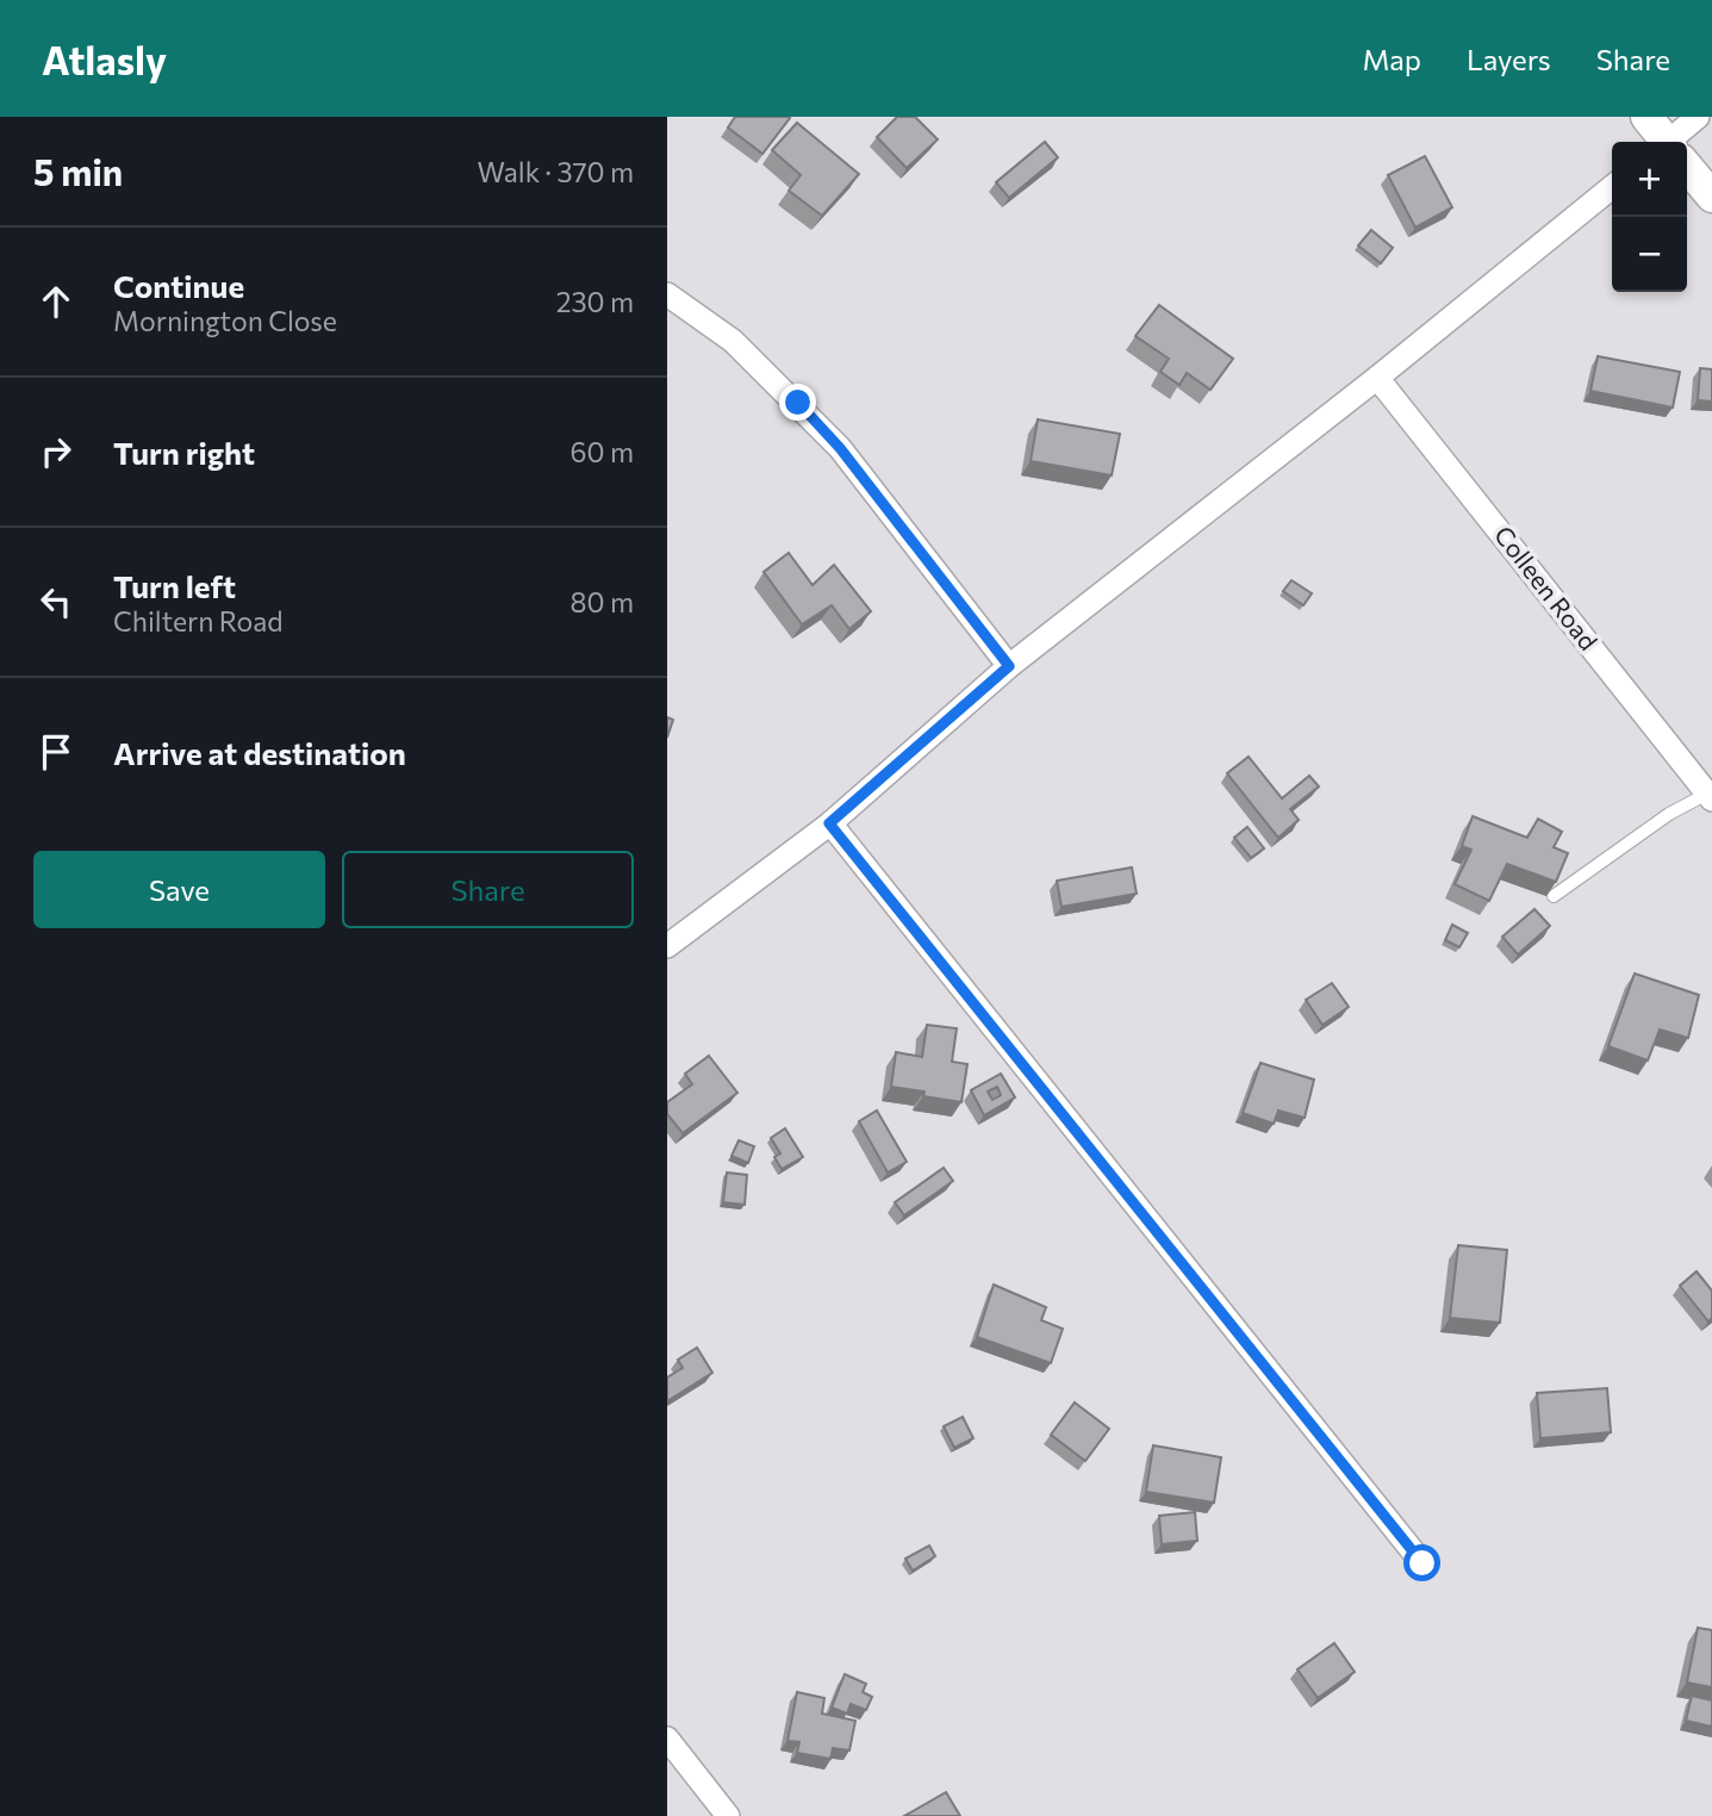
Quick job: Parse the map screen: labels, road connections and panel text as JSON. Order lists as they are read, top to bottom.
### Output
{
  "streets": {
    "street": ["Colleen Road"]
  },
  "page": {
    "header": "Atlasly",
    "nav": ["Map", "Layers", "Share"],
    "heading": ["5 min", "Walk · 370 m"],
    "map_buttons": ["+", "−"],
    "list": [
      ["Continue", "Mornington Close", "230 m"],
      ["Turn right", "60 m"],
      ["Turn left", "Chiltern Road", "80 m"],
      "Arrive at destination"
    ],
    "buttons": ["Save", "Share"]
  }
}
